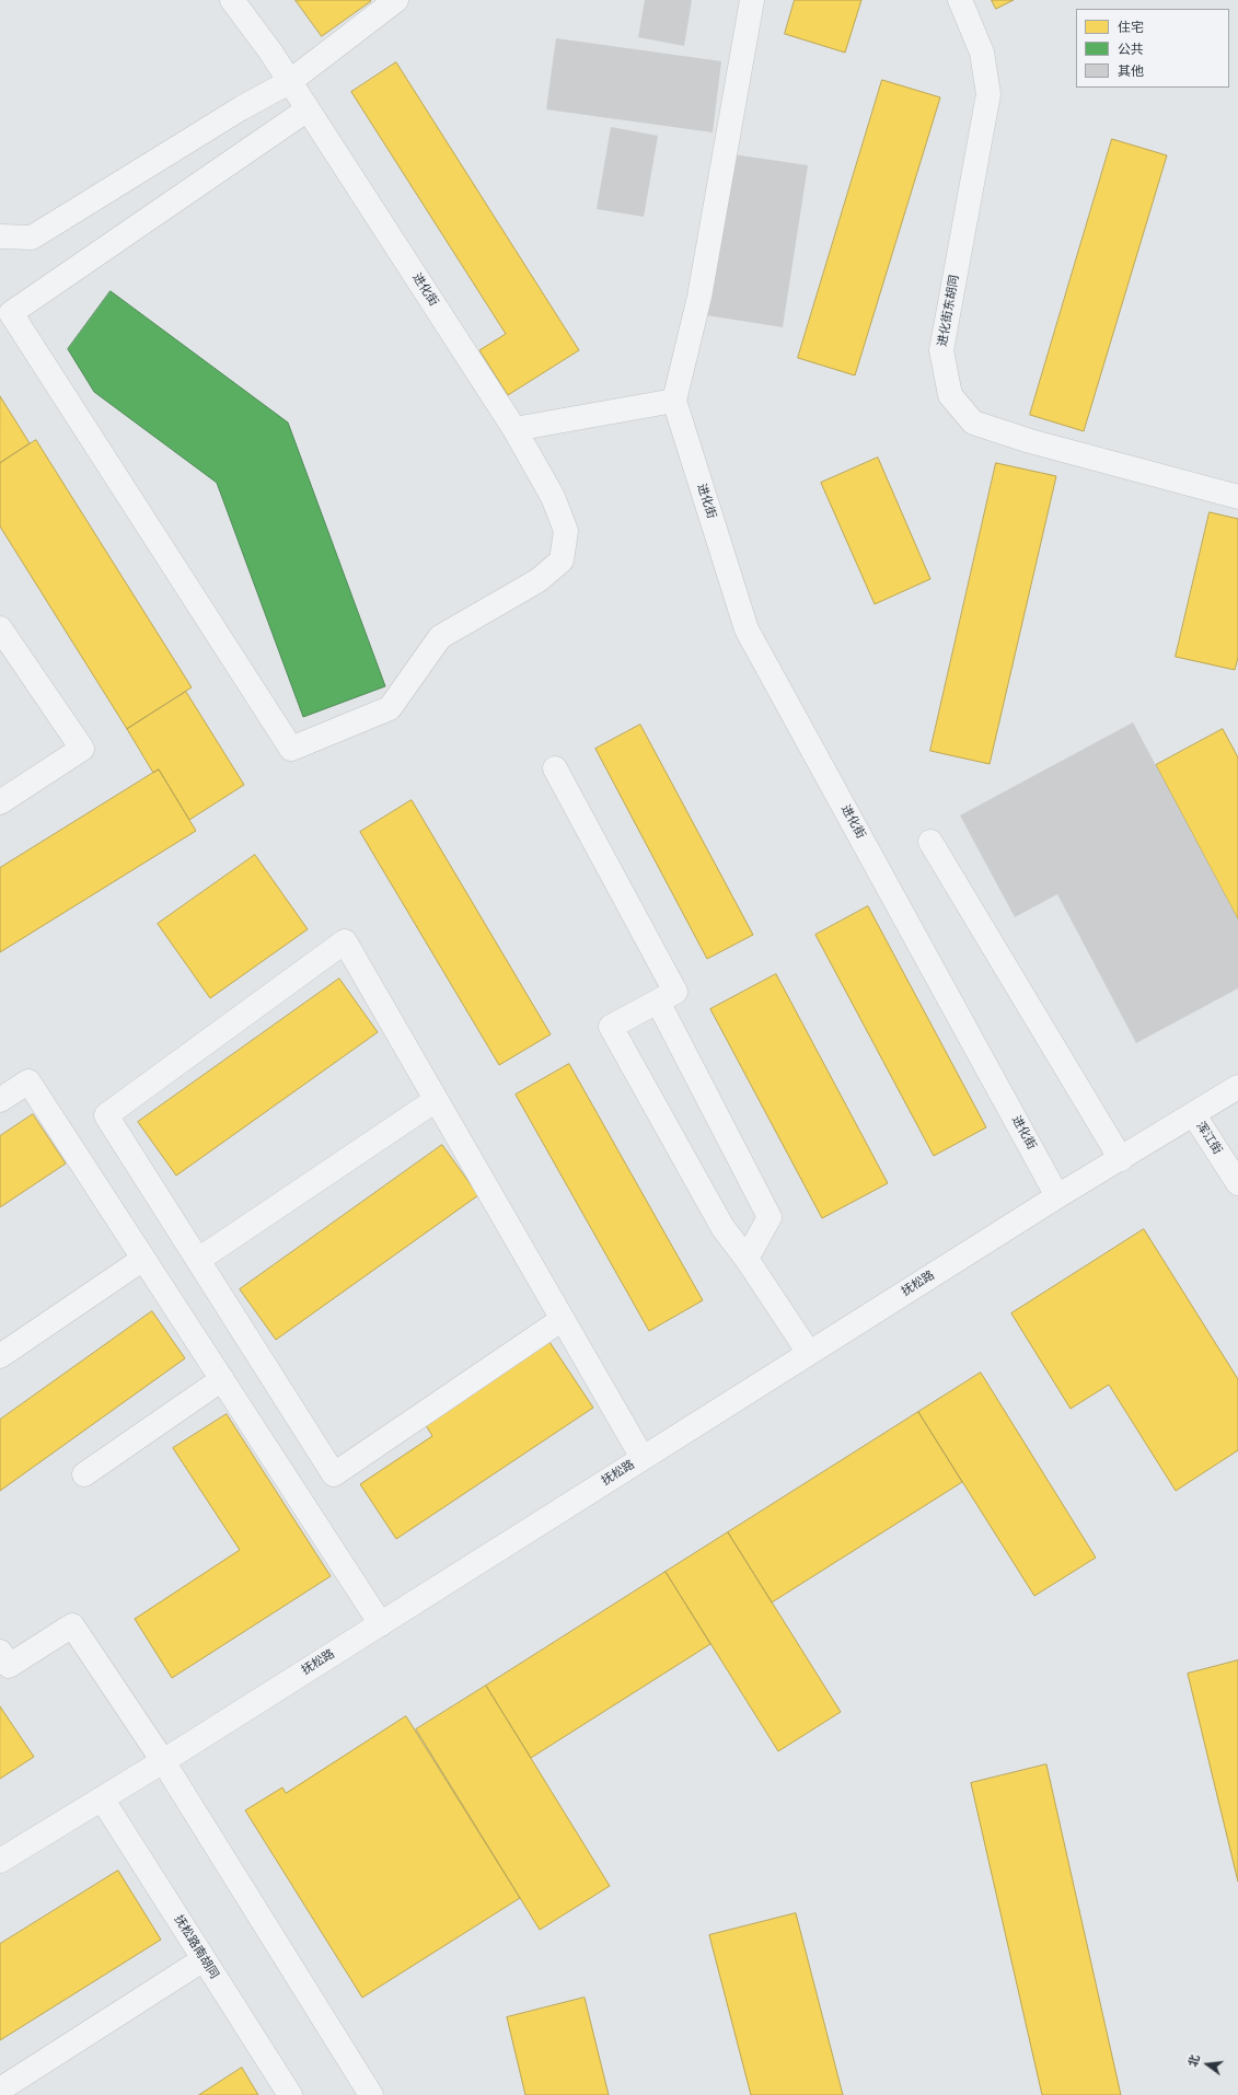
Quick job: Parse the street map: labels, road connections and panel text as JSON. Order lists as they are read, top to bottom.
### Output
{
  "streets": {
    "street": [
      "进化街",
      "进化街东胡同",
      "浑江街",
      "抚松路",
      "抚松路南胡同"
    ]
  },
  "crossings": [
    ["进化街", "抚松路"],
    ["浑江街", "抚松路"],
    ["抚松路", "抚松路南胡同"]
  ],
  "legend": ["住宅", "公共", "其他"],
  "north": "left"
}
